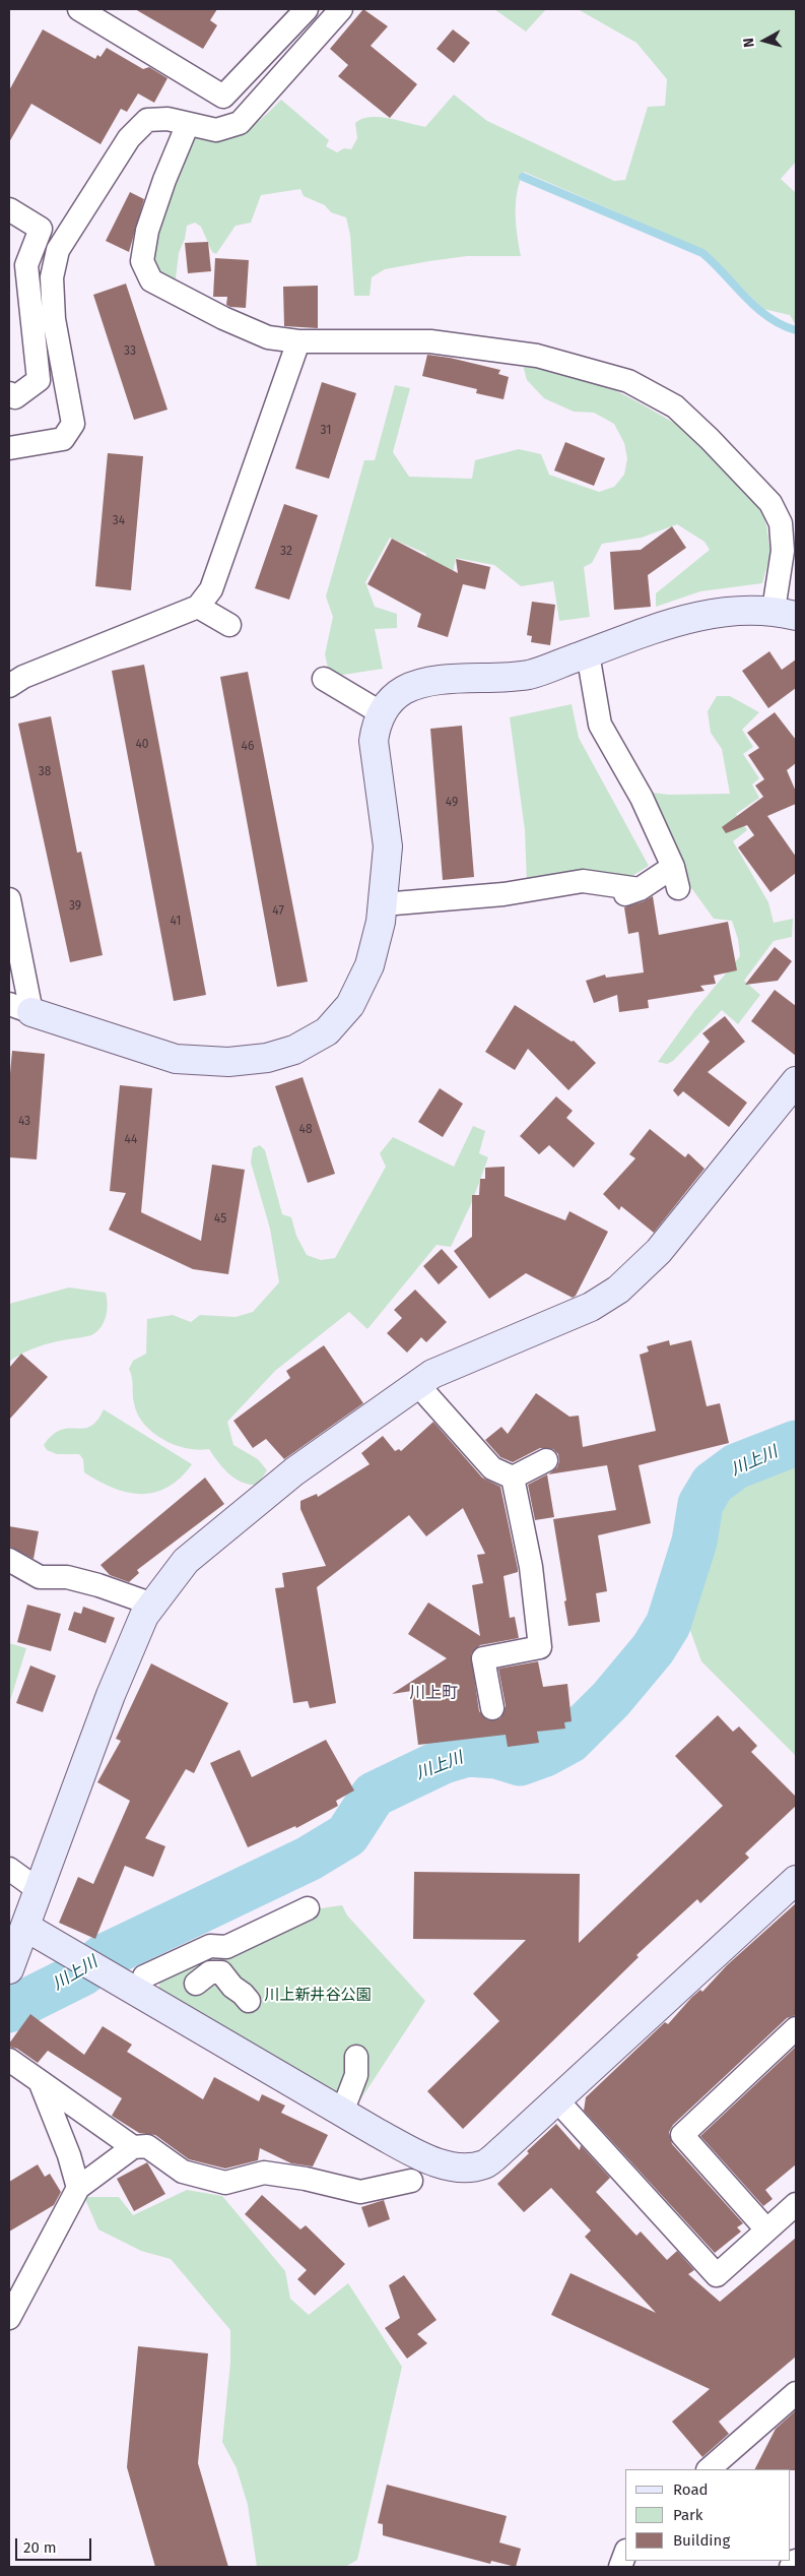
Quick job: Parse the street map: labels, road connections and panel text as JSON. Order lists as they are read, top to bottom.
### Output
{
  "districts": ["川上町"],
  "water": ["川上川"],
  "parks": ["川上新井谷公園"],
  "house_numbers": [
    "33",
    "31",
    "34",
    "32",
    "40",
    "46",
    "38",
    "49",
    "39",
    "47",
    "41",
    "43",
    "48",
    "44",
    "45"
  ],
  "legend": ["Road", "Park", "Building"],
  "scale_bar": "20 m",
  "north": "left"
}
